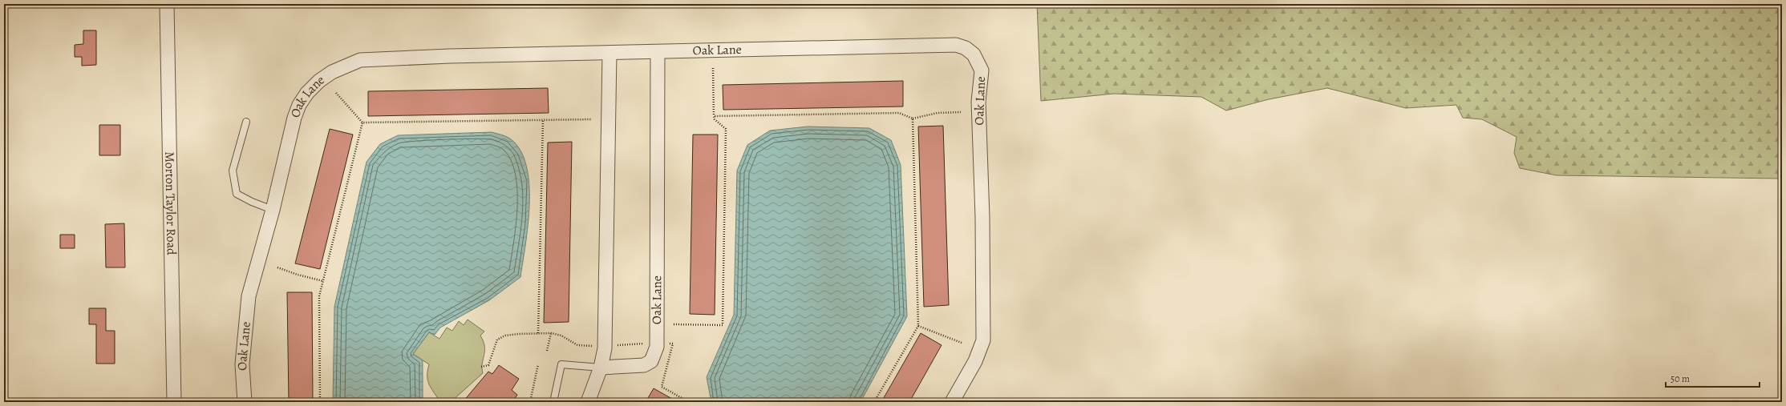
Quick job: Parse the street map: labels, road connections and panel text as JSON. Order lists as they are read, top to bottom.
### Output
{
  "streets": {
    "street": ["Oak Lane", "Morton Taylor Road"]
  },
  "scale_bar": "50 m"
}
